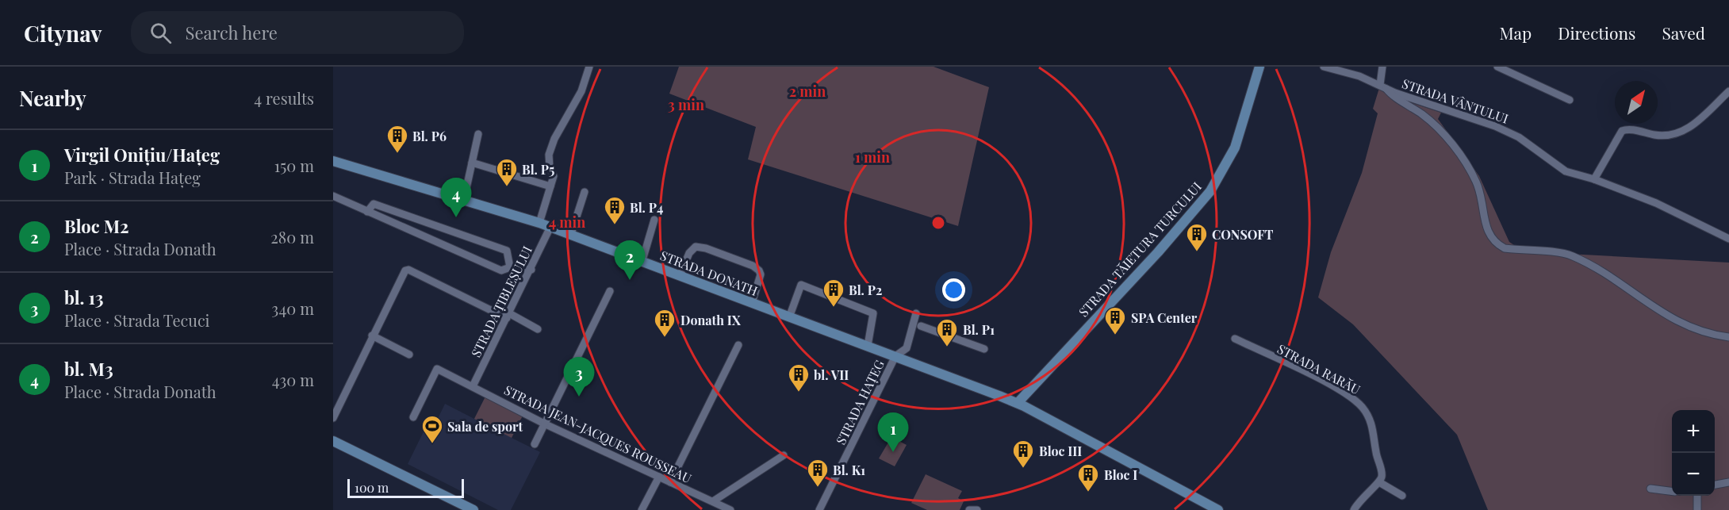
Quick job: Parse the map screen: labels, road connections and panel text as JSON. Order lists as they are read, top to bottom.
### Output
{
  "streets": {
    "main road": ["STRADA TĂIETURA TURCULUI", "STRADA DONATH"],
    "street": [
      "STRADA VÂNTULUI",
      "STRADA ȚIBLEȘULUI",
      "STRADA RARĂU",
      "STRADA HAȚEG",
      "STRADA JEAN-JACQUES ROUSSEAU"
    ]
  },
  "crossings": [
    ["STRADA TĂIETURA TURCULUI", "STRADA DONATH"],
    ["STRADA DONATH", "STRADA ȚIBLEȘULUI"],
    ["STRADA DONATH", "STRADA HAȚEG"],
    ["STRADA ȚIBLEȘULUI", "STRADA JEAN-JACQUES ROUSSEAU"]
  ],
  "places": {
    "building": [
      "Bl. P6",
      "Bl. P5",
      "Bl. P4",
      "CONSOFT",
      "Bl. P2",
      "SPA Center",
      "Donath IX",
      "Bl. P1",
      "bl. VII",
      "Bloc III",
      "Bl. K1",
      "Bloc I"
    ],
    "sports": ["Sala de sport"]
  },
  "scale_bar": "100 m",
  "north": "top right",
  "page": {
    "header": "Citynav",
    "search": "Search here",
    "nav": ["Map", "Directions", "Saved"],
    "heading": ["Nearby", "4 results"],
    "list": [
      {
        "mark": "1",
        "name": "Virgil Onițiu/Hațeg",
        "note": "Park · Strada Hațeg",
        "value": "150 m"
      },
      {
        "mark": "2",
        "name": "Bloc M2",
        "note": "Place · Strada Donath",
        "value": "280 m"
      },
      {
        "mark": "3",
        "name": "bl. 13",
        "note": "Place · Strada Tecuci",
        "value": "340 m"
      },
      {
        "mark": "4",
        "name": "bl. M3",
        "note": "Place · Strada Donath",
        "value": "430 m"
      }
    ],
    "pins": [
      "4",
      "2",
      "3",
      "1"
    ],
    "map_buttons": ["+", "−"],
    "scale": "100 m"
  },
  "rings": [
    "2 min",
    "3 min",
    "1 min",
    "4 min"
  ]
}
